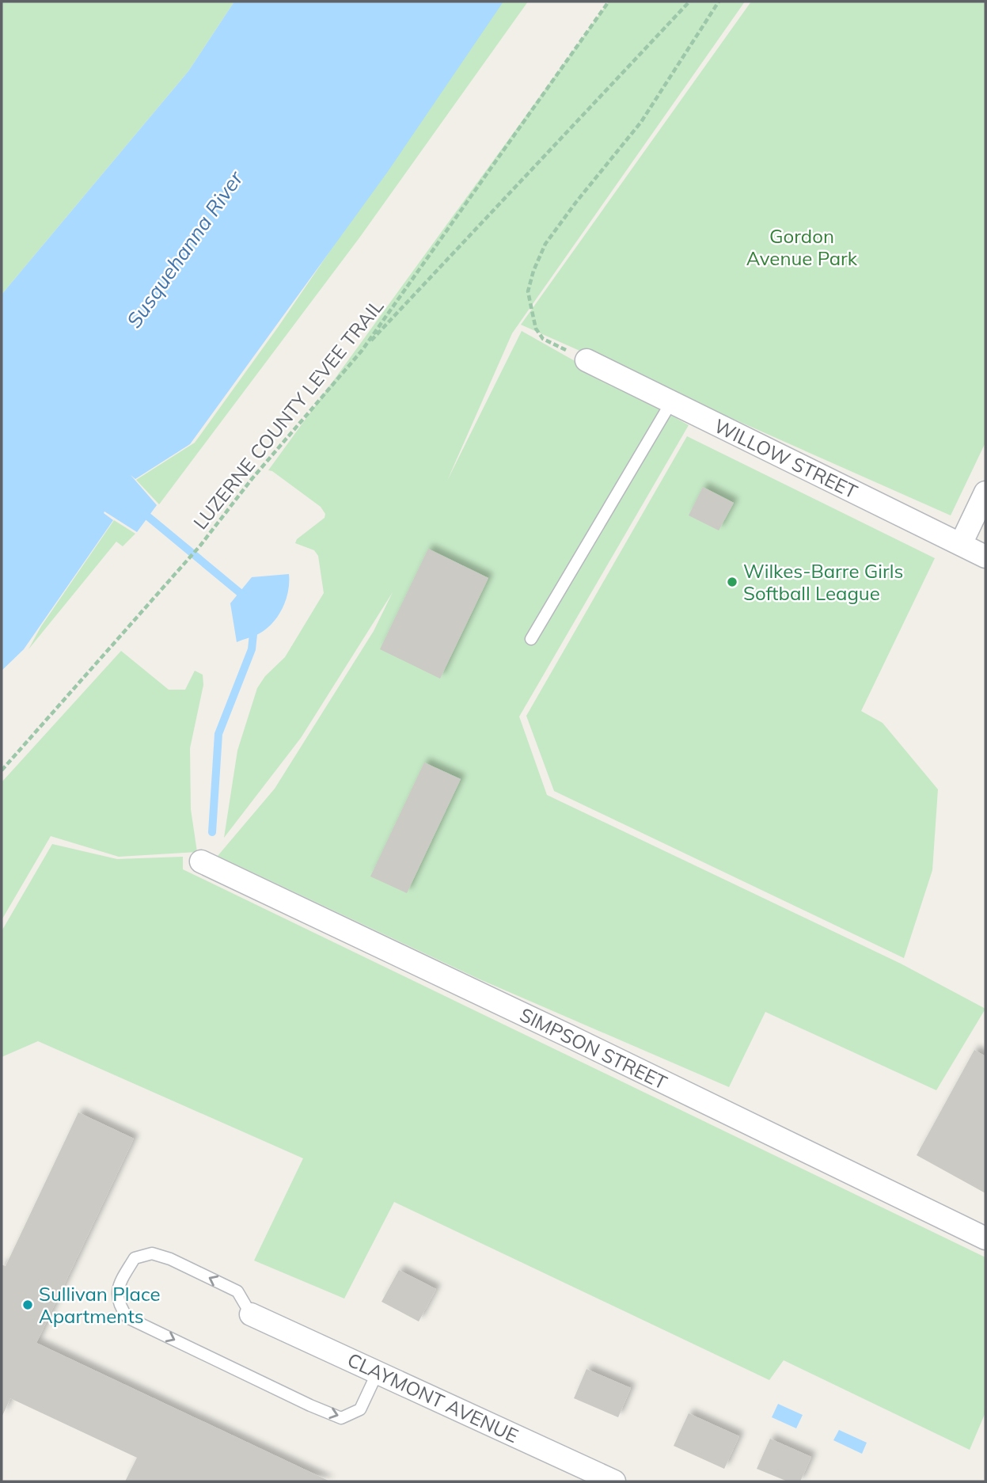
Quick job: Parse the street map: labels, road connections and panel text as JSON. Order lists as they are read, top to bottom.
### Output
{
  "streets": {
    "street": ["WILLOW STREET", "SIMPSON STREET", "CLAYMONT AVENUE"],
    "path": ["LUZERNE COUNTY LEVEE TRAIL"]
  },
  "water": ["Susquehanna River"],
  "parks": ["Gordon Avenue Park"],
  "places": ["Wilkes-Barre Girls Softball League", "Sullivan Place Apartments"]
}
